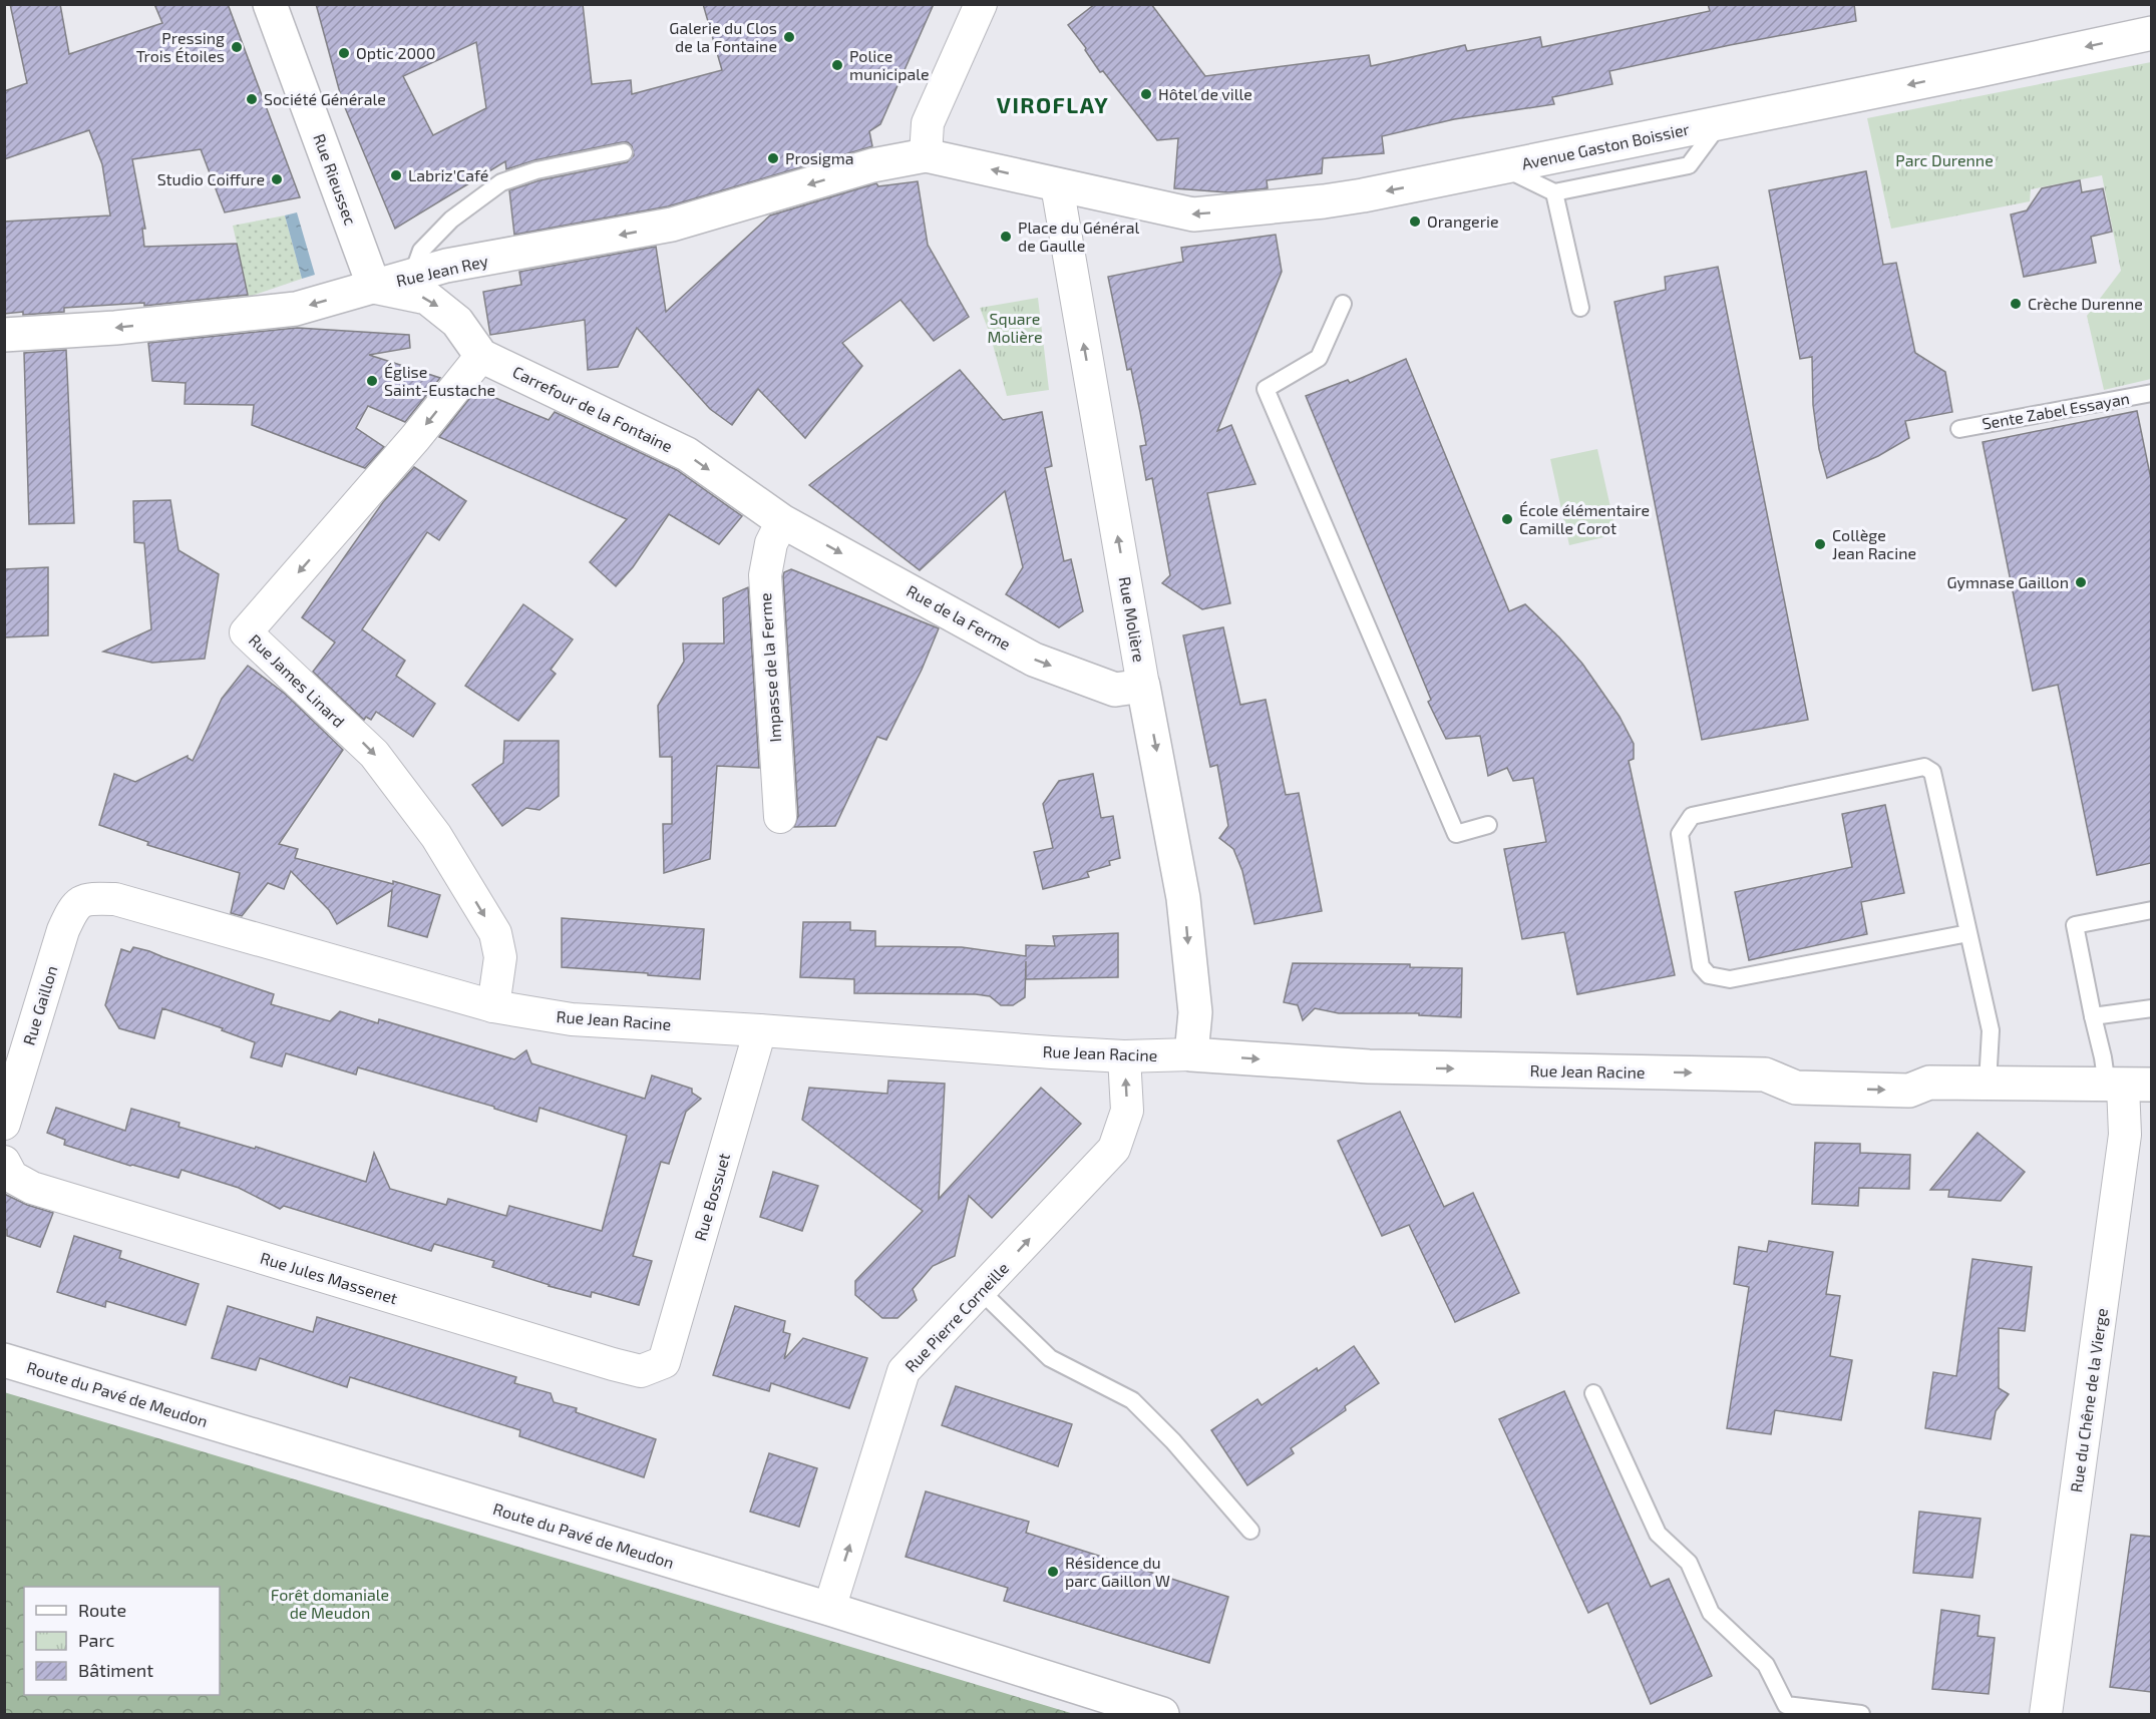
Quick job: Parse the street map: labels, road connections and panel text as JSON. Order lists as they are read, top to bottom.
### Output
{
  "streets": {
    "street": [
      "Avenue Gaston Boissier",
      "Rue Rieussec",
      "Rue Jean Rey",
      "Carrefour de la Fontaine",
      "Rue de la Ferme",
      "Rue Molière",
      "Impasse de la Ferme",
      "Rue James Linard",
      "Rue Gaillon",
      "Rue Jean Racine",
      "Rue Bossuet",
      "Rue Jules Massenet",
      "Rue Pierre Corneille",
      "Route du Pavé de Meudon",
      "Rue du Chêne de la Vierge"
    ],
    "lane": ["Sente Zabel Essayan"]
  },
  "crossings": [
    ["Avenue Gaston Boissier", "Rue Molière"],
    ["Rue Rieussec", "Rue Jean Rey"],
    ["Carrefour de la Fontaine", "Rue de la Ferme"],
    ["Carrefour de la Fontaine", "Impasse de la Ferme"],
    ["Carrefour de la Fontaine", "Rue James Linard"],
    ["Rue de la Ferme", "Rue Molière"],
    ["Rue de la Ferme", "Impasse de la Ferme"],
    ["Rue Molière", "Rue Jean Racine"],
    ["Rue James Linard", "Rue Jean Racine"],
    ["Rue Gaillon", "Rue Jean Racine"],
    ["Rue Jean Racine", "Rue Bossuet"],
    ["Rue Jean Racine", "Rue Pierre Corneille"],
    ["Rue Jean Racine", "Rue du Chêne de la Vierge"],
    ["Rue Bossuet", "Rue Jules Massenet"],
    ["Rue Pierre Corneille", "Route du Pavé de Meudon"]
  ],
  "one_way": [
    "Avenue Gaston Boissier",
    "Rue Jean Rey",
    "Carrefour de la Fontaine",
    "Rue de la Ferme",
    "Rue Jean Racine",
    "Rue Pierre Corneille"
  ],
  "districts": ["VIROFLAY"],
  "parks": ["Parc Durenne", "Square Molière", "Forêt domaniale de Meudon"],
  "places": [
    "Galerie du Clos de la Fontaine",
    "Pressing Trois Étoiles",
    "Optic 2000",
    "Police municipale",
    "Hôtel de ville",
    "Société Générale",
    "Prosigma",
    "Labriz'Café",
    "Studio Coiffure",
    "Orangerie",
    "Place du Général de Gaulle",
    "Crèche Durenne",
    "Église Saint-Eustache",
    "École élémentaire Camille Corot",
    "Collège Jean Racine",
    "Gymnase Gaillon",
    "Résidence du parc Gaillon W"
  ],
  "legend": ["Route", "Parc", "Bâtiment"]
}
